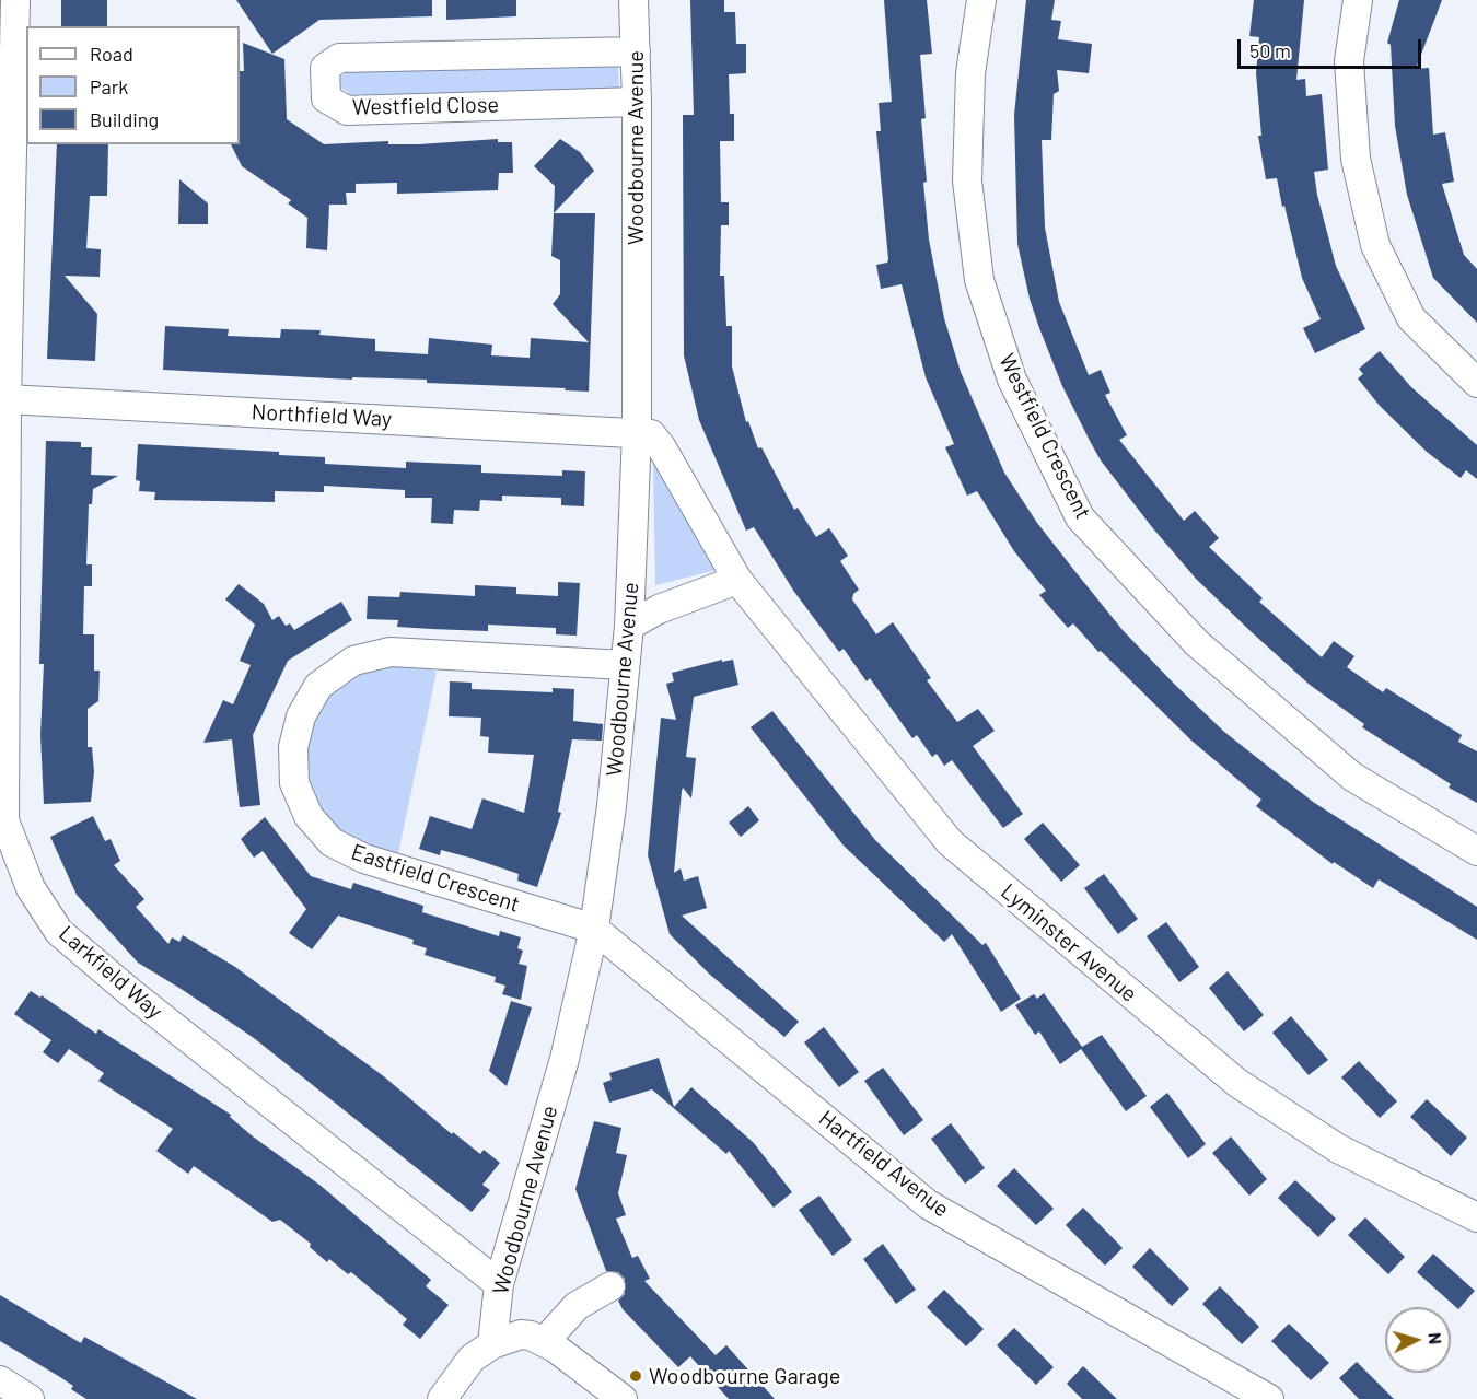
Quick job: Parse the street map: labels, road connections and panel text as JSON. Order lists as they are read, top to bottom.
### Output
{
  "streets": {
    "street": [
      "Westfield Close",
      "Woodbourne Avenue",
      "Northfield Way",
      "Westfield Crescent",
      "Eastfield Crescent",
      "Lyminster Avenue",
      "Larkfield Way",
      "Hartfield Avenue"
    ]
  },
  "crossings": [
    ["Westfield Close", "Woodbourne Avenue"],
    ["Woodbourne Avenue", "Northfield Way"],
    ["Woodbourne Avenue", "Eastfield Crescent"],
    ["Woodbourne Avenue", "Lyminster Avenue"],
    ["Woodbourne Avenue", "Larkfield Way"],
    ["Woodbourne Avenue", "Hartfield Avenue"],
    ["Northfield Way", "Lyminster Avenue"],
    ["Northfield Way", "Larkfield Way"],
    ["Eastfield Crescent", "Hartfield Avenue"]
  ],
  "places": ["Woodbourne Garage"],
  "legend": ["Road", "Park", "Building"],
  "scale_bar": "50 m",
  "north": "right"
}
